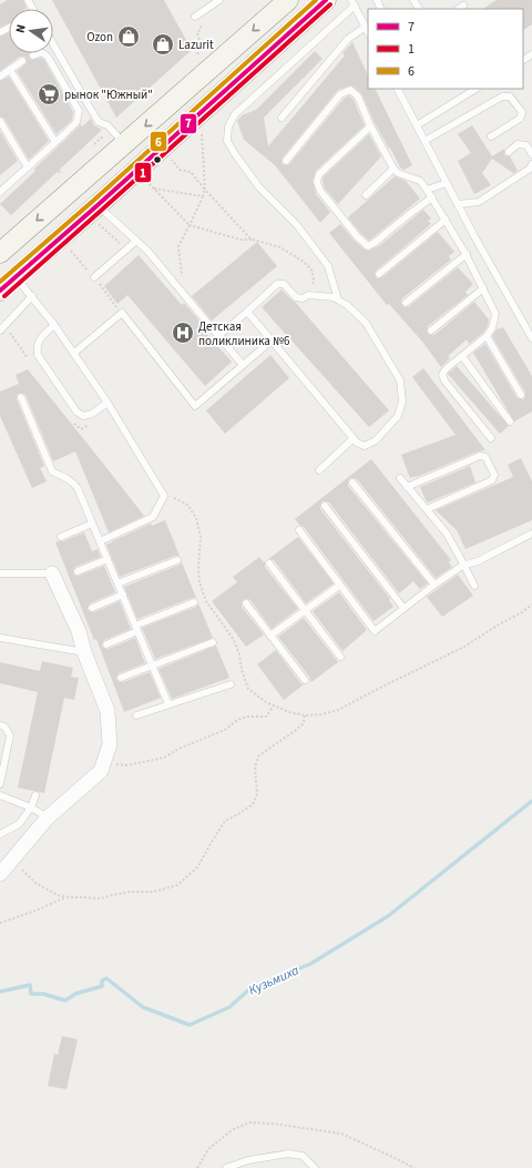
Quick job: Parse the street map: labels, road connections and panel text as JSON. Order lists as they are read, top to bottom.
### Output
{
  "water": ["Кузьмиха"],
  "places": {
    "shop": ["Ozon", "Lazurit"],
    "supermarket": ["рынок \"Южный\""],
    "hospital": ["Детская поликлиника №6"]
  },
  "lines": ["transit line 7", "transit line 6", "transit line 1"],
  "legend": ["7", "1", "6"],
  "north": "left"
}
